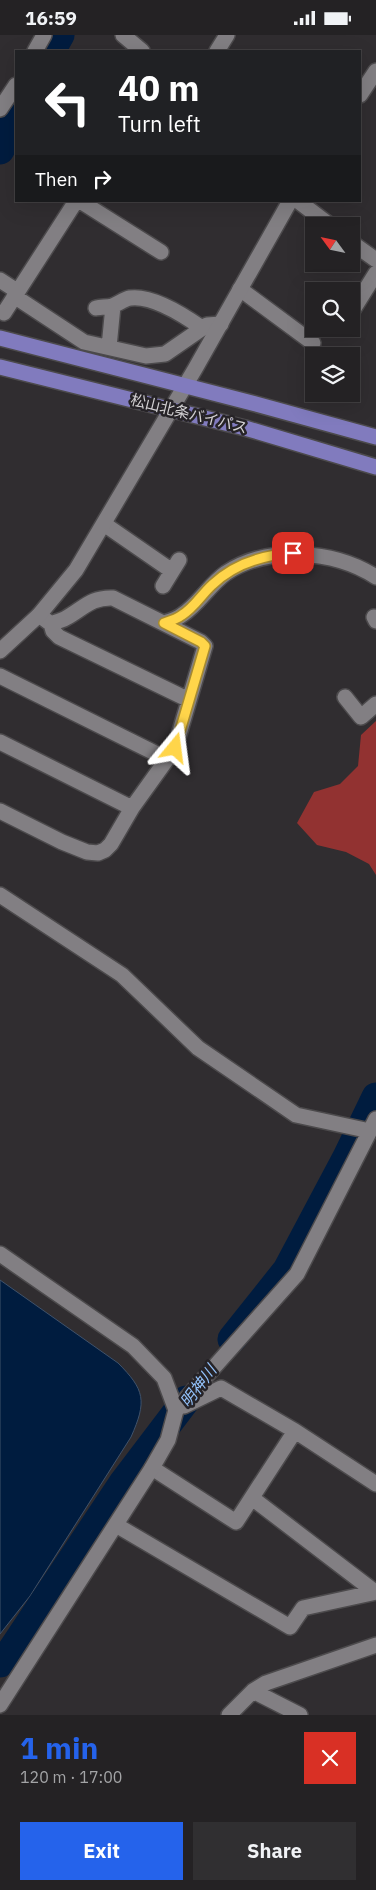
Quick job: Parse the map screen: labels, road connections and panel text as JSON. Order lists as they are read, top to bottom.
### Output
{
  "streets": {
    "highway": ["松山北条バイパス"]
  },
  "water": ["明神川"],
  "north": "top left",
  "page": {
    "status": "16:59",
    "turn": ["40 m", "Turn left"],
    "then": "Then",
    "heading": ["1 min", "120 m · 17:00"],
    "buttons": ["Exit", "Share"]
  }
}
